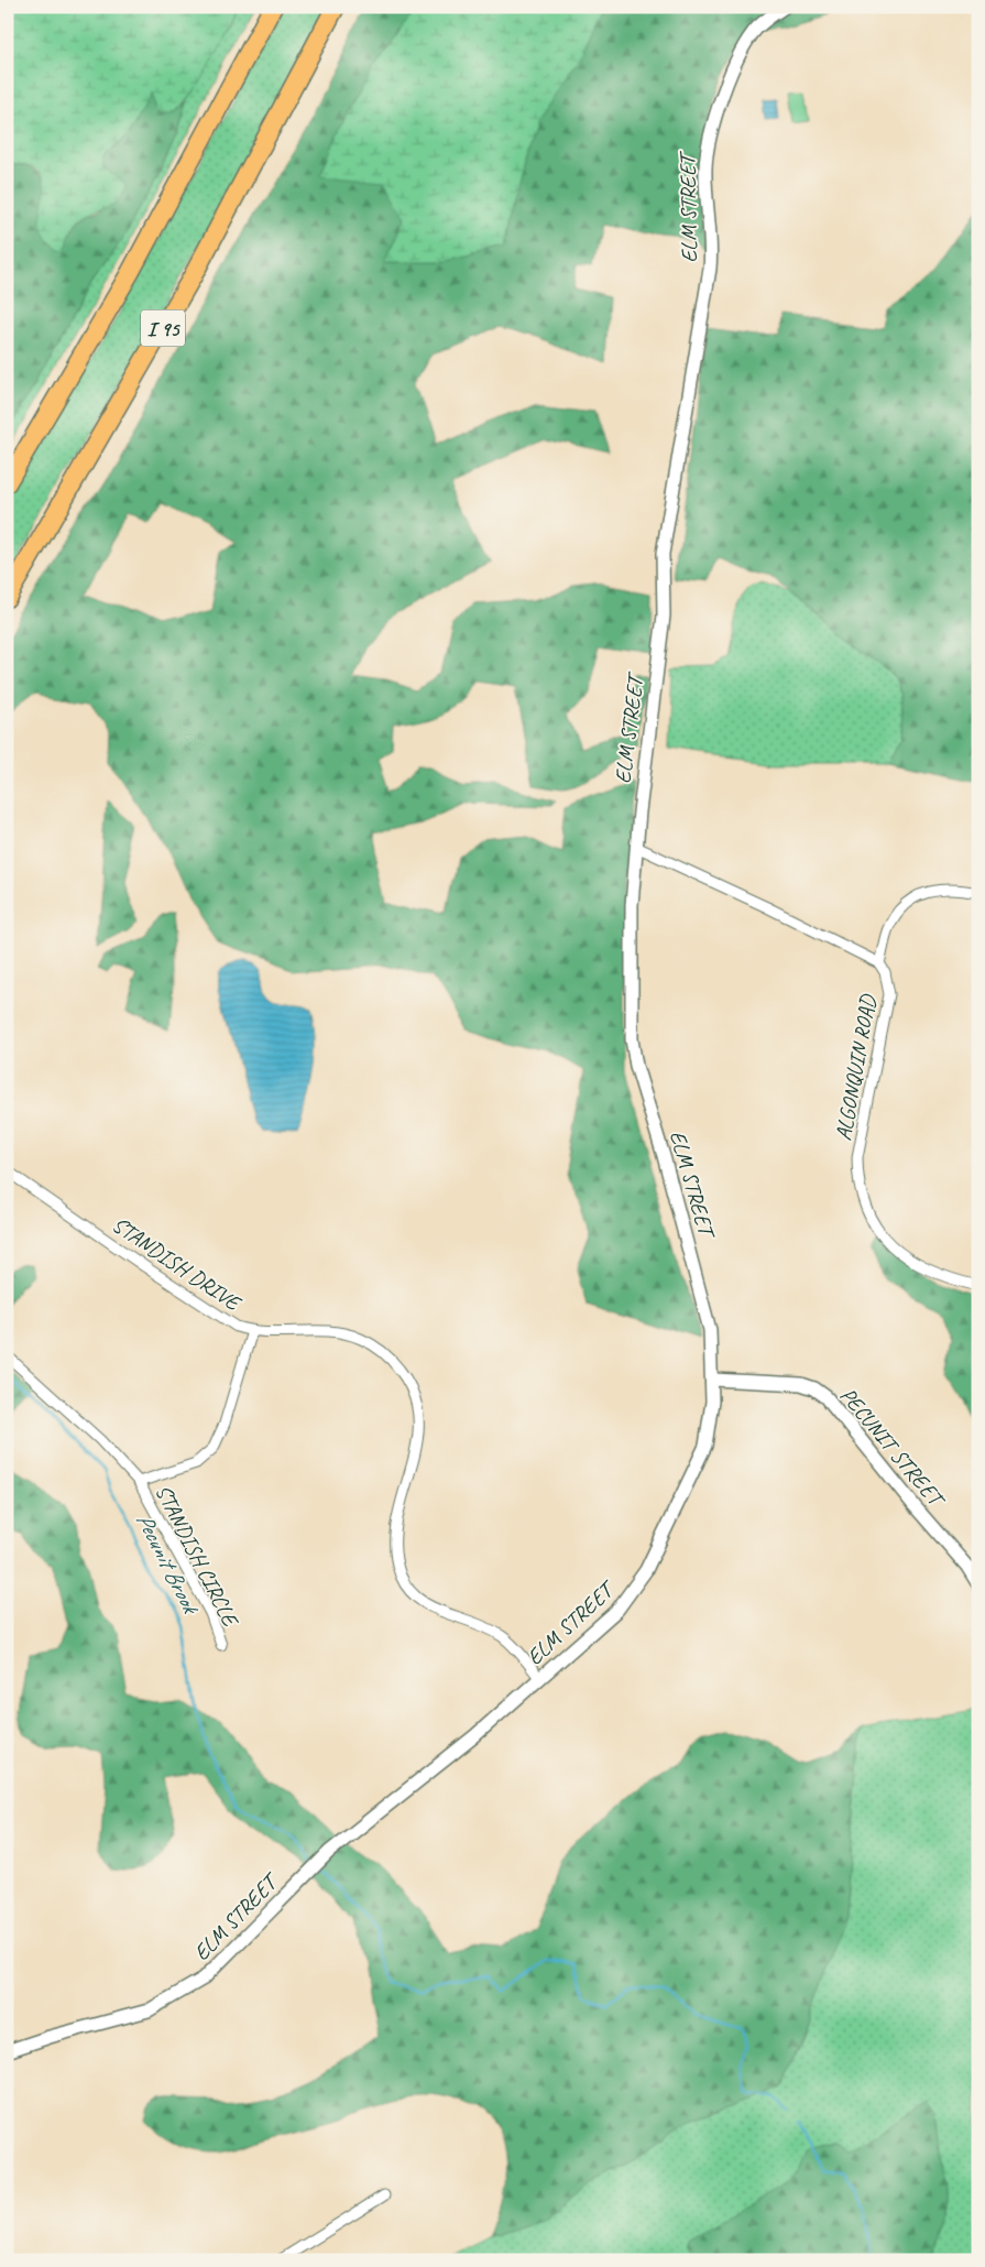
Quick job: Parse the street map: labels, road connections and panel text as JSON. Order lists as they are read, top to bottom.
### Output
{
  "streets": {
    "highway": ["I 95"],
    "street": [
      "ELM STREET",
      "ALGONQUIN ROAD",
      "STANDISH DRIVE",
      "PECUNIT STREET",
      "STANDISH CIRCLE"
    ]
  },
  "crossings": [
    ["ELM STREET", "ALGONQUIN ROAD"],
    ["ELM STREET", "STANDISH DRIVE"],
    ["ELM STREET", "PECUNIT STREET"]
  ],
  "water": ["Pecunit Brook"]
}
